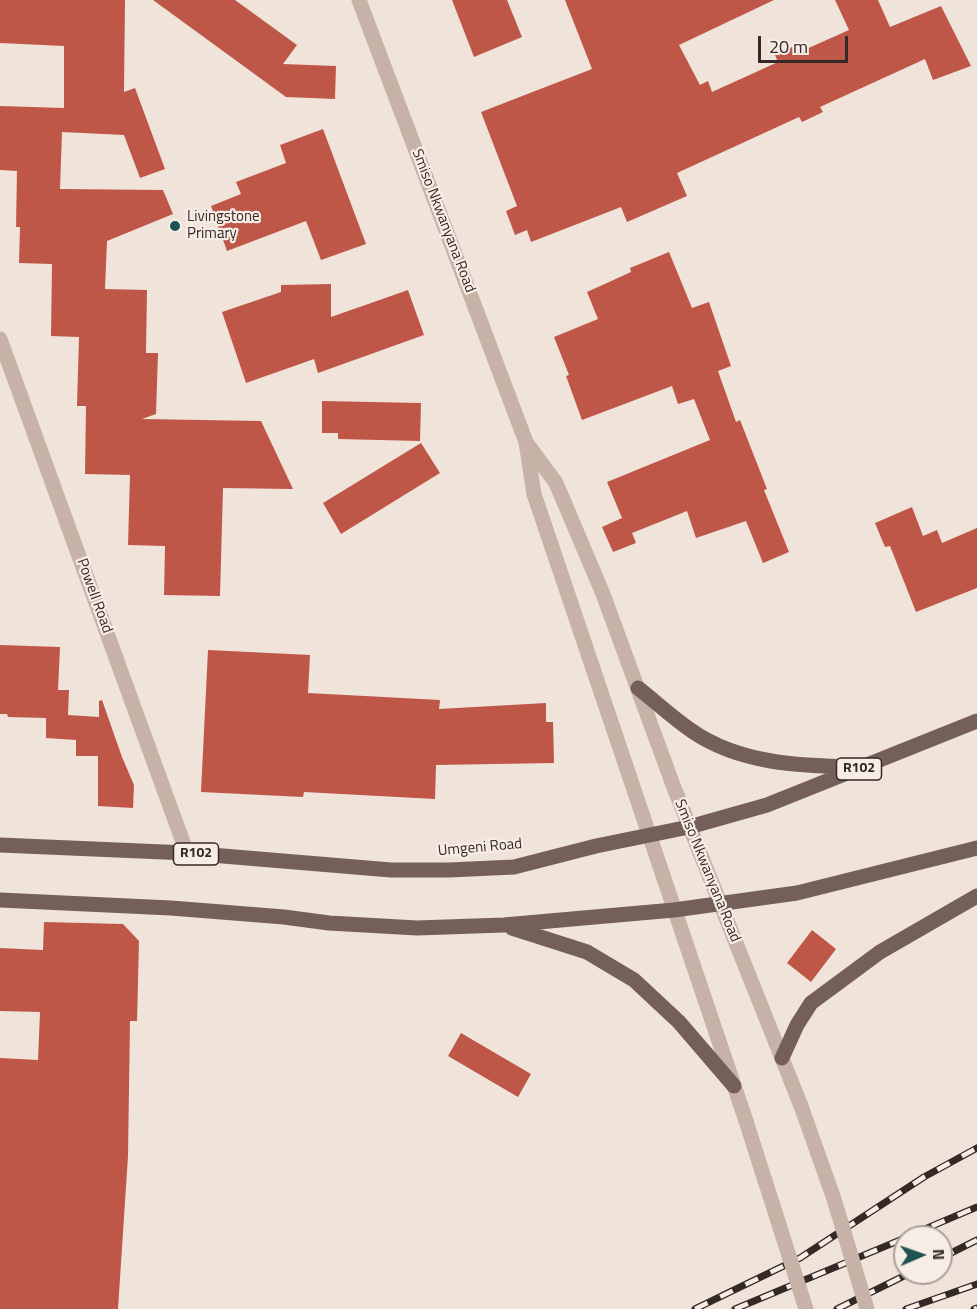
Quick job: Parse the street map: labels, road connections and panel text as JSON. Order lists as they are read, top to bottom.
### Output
{
  "streets": {
    "main road": ["R102", "Umgeni Road"],
    "street": ["Smiso Nkwanyana Road", "Powell Road"]
  },
  "crossings": [
    ["Smiso Nkwanyana Road", "Umgeni Road"],
    ["Powell Road", "Umgeni Road"]
  ],
  "places": ["Livingstone Primary"],
  "scale_bar": "20 m",
  "north": "right"
}
